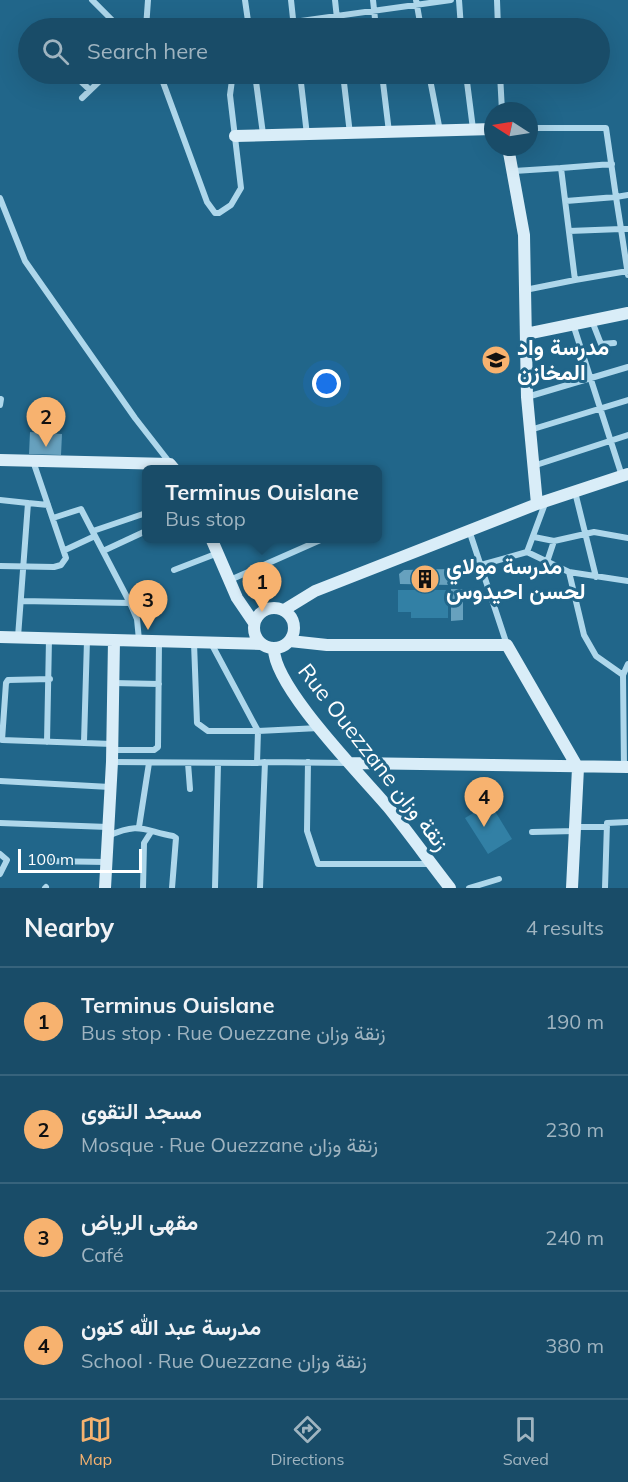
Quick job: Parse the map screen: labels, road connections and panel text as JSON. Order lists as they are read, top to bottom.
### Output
{
  "streets": {
    "street": ["Rue Ouezzane زنقة وزان"]
  },
  "places": {
    "school or university": ["مدرسة واد المخازن"],
    "building": ["مدرسة مولاي لحسن احيدوس"]
  },
  "scale_bar": "100 m",
  "north": "left",
  "page": {
    "search": "Search here",
    "pins": [
      "2",
      "1",
      "3",
      "4"
    ],
    "popup": ["Terminus Ouislane", "Bus stop"],
    "scale": "100 m",
    "heading": ["Nearby", "4 results"],
    "list": [
      {
        "mark": "1",
        "name": "Terminus Ouislane",
        "note": "Bus stop · Rue Ouezzane زنقة وزان",
        "value": "190 m"
      },
      {
        "mark": "2",
        "name": "مسجد التقوى",
        "note": "Mosque · Rue Ouezzane زنقة وزان",
        "value": "230 m"
      },
      {
        "mark": "3",
        "name": "مقهى الرياض",
        "note": "Café",
        "value": "240 m"
      },
      {
        "mark": "4",
        "name": "مدرسة عبد الله كنون",
        "note": "School · Rue Ouezzane زنقة وزان",
        "value": "380 m"
      }
    ],
    "nav": ["Map", "Directions", "Saved"]
  }
}
